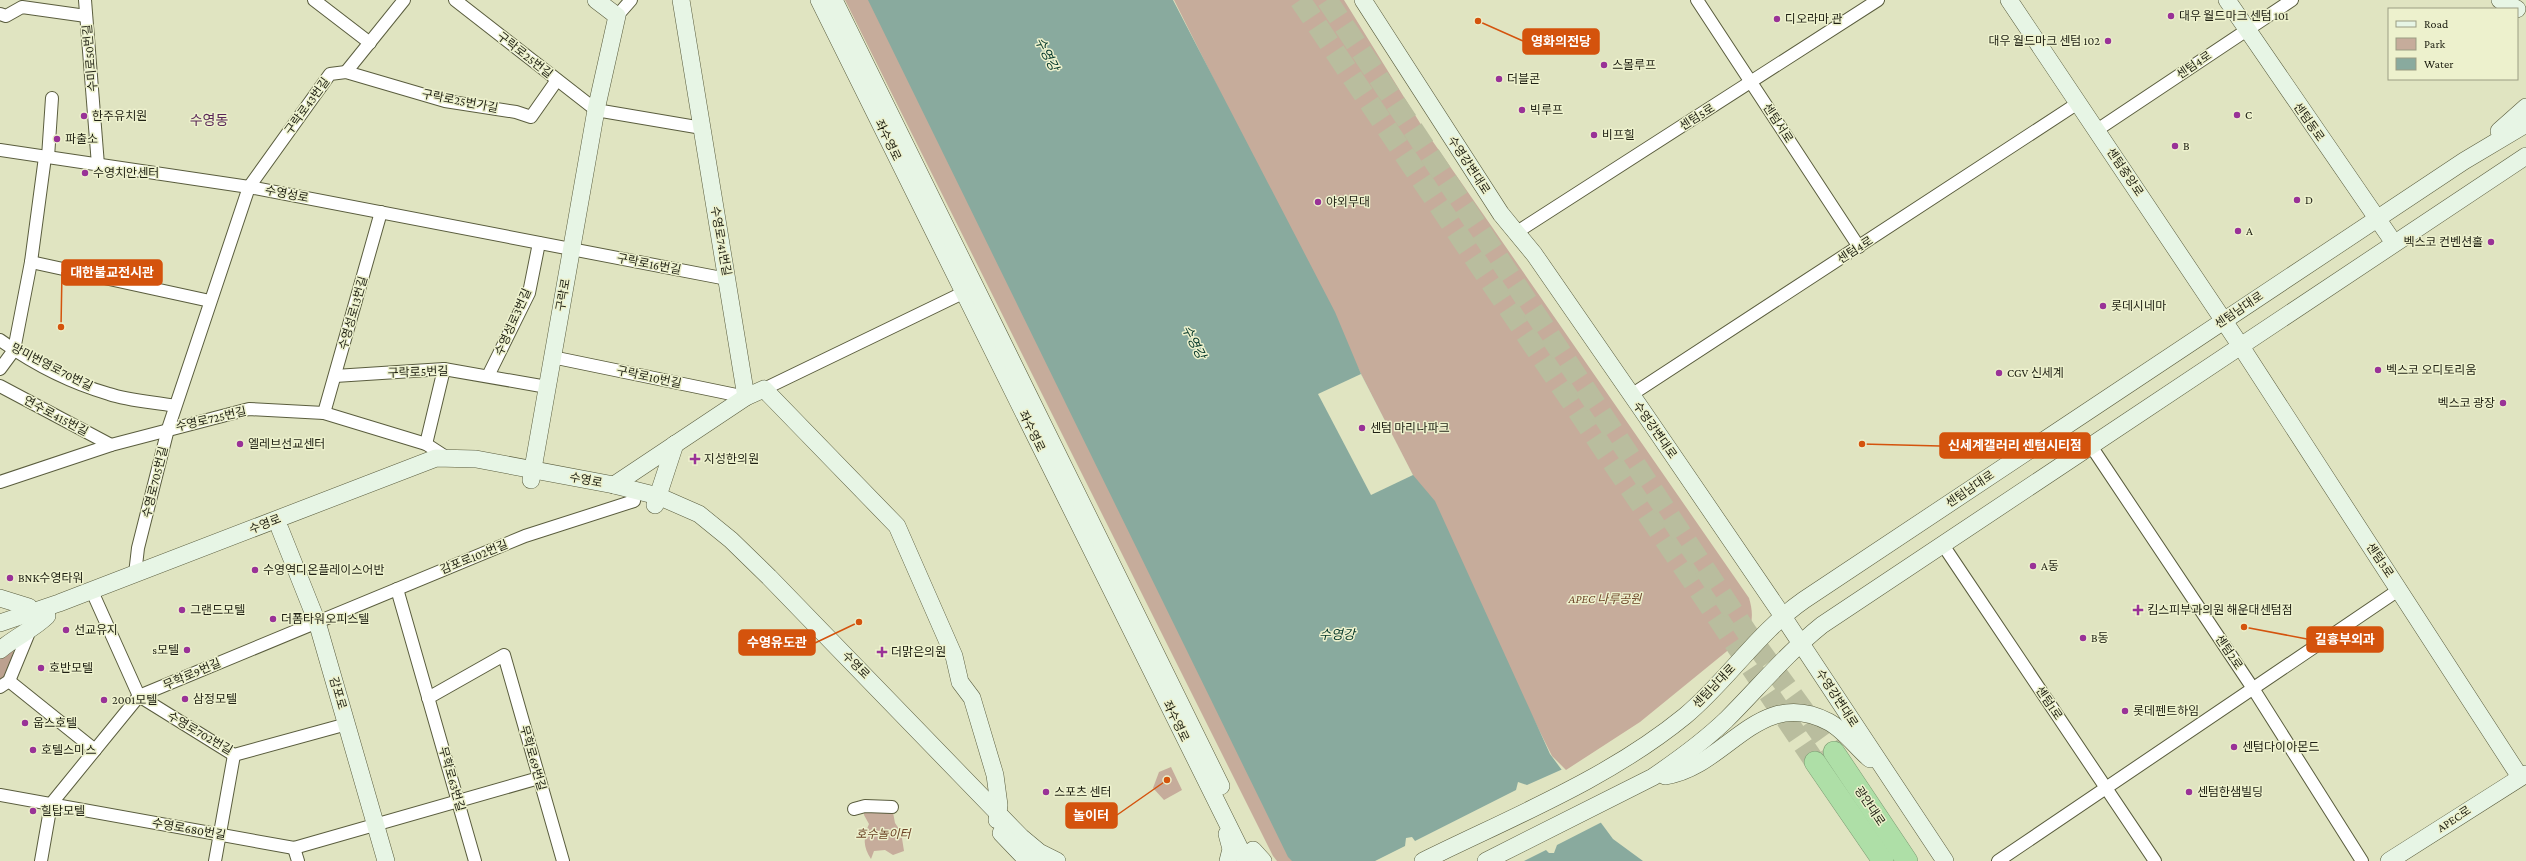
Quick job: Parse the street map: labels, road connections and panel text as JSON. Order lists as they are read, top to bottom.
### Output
{
  "streets": {
    "highway": ["광안대로"],
    "main road": [
      "센텀동로",
      "좌수영로",
      "수영강변대로",
      "센텀중앙로",
      "수영로741번길",
      "구락로",
      "센텀남대로",
      "수영로",
      "센텀3로",
      "감포로",
      "APEC로"
    ],
    "street": [
      "구락로25번길",
      "수미로50번길",
      "센텀4로",
      "구락로25번가길",
      "구락로43번길",
      "센텀5로",
      "센텀서로",
      "수영성로",
      "구락로16번길",
      "수영성로13번길",
      "수영성로3번길",
      "망미번영로70번길",
      "구락로5번길",
      "구락로10번길",
      "연수로415번길",
      "수영로725번길",
      "수영로705번길",
      "감포로102번길",
      "센텀2로",
      "무학로9번길",
      "센텀1로",
      "수영로702번길",
      "무학로69번길",
      "무학로63번길",
      "수영로680번길"
    ]
  },
  "crossings": [
    ["구락로25번길", "구락로25번가길"],
    ["구락로25번길", "구락로"],
    ["수미로50번길", "수영성로"],
    ["센텀4로", "센텀동로"],
    ["센텀4로", "센텀서로"],
    ["센텀4로", "수영강변대로"],
    ["센텀4로", "센텀중앙로"],
    ["구락로25번가길", "구락로43번길"],
    ["구락로43번길", "수영성로"],
    ["구락로43번길", "수영로705번길"],
    ["센텀5로", "센텀서로"],
    ["센텀5로", "수영강변대로"],
    ["센텀동로", "센텀남대로"],
    ["수영강변대로", "센텀남대로"],
    ["센텀중앙로", "센텀남대로"],
    ["센텀중앙로", "센텀3로"],
    ["수영성로", "구락로16번길"],
    ["수영성로", "구락로"],
    ["수영성로", "수영성로13번길"],
    ["수영성로", "수영성로3번길"],
    ["수영성로", "수영로705번길"],
    ["수영로741번길", "구락로16번길"],
    ["수영로741번길", "구락로10번길"],
    ["구락로16번길", "구락로"],
    ["구락로", "구락로5번길"],
    ["구락로", "구락로10번길"],
    ["구락로", "수영로"],
    ["수영성로13번길", "구락로5번길"],
    ["수영성로13번길", "수영로725번길"],
    ["수영성로3번길", "구락로5번길"],
    ["망미번영로70번길", "수영로705번길"],
    ["연수로415번길", "수영로725번길"],
    ["수영로725번길", "수영로"],
    ["수영로725번길", "수영로705번길"],
    ["수영로", "수영로705번길"],
    ["수영로", "감포로102번길"],
    ["수영로", "감포로"],
    ["감포로102번길", "무학로9번길"],
    ["감포로102번길", "감포로"],
    ["감포로102번길", "무학로63번길"],
    ["센텀3로", "APEC로"],
    ["무학로9번길", "감포로"],
    ["무학로9번길", "수영로702번길"],
    ["무학로9번길", "수영로680번길"],
    ["감포로", "수영로702번길"],
    ["감포로", "수영로680번길"],
    ["무학로69번길", "무학로63번길"],
    ["무학로69번길", "수영로680번길"],
    ["무학로63번길", "수영로680번길"]
  ],
  "districts": ["수영동"],
  "water": ["수영강"],
  "parks": ["APEC 나루공원", "호수놀이터"],
  "places": {
    "other": [
      "대우 월드마크 센텀 101",
      "디오라마 관",
      "영화의전당",
      "대우 월드마크 센텀 102",
      "스몰루프",
      "더블콘",
      "빅루프",
      "C",
      "한주유치원",
      "비프힐",
      "파출소",
      "B",
      "수영치안센터",
      "D",
      "야외무대",
      "A",
      "벡스코 컨벤션홀",
      "롯데시네마",
      "대한불교전시관",
      "벡스코 오디토리움",
      "CGV 신세계",
      "벡스코 광장",
      "센텀 마리나파크",
      "엘레브선교센터",
      "신세계갤러리 센텀시티점",
      "A동",
      "수영역디온플레이스어반",
      "BNK수영타워",
      "그랜드모텔",
      "더폼타워오피스텔",
      "수영유도관",
      "길흉부외과",
      "선교유지",
      "B동",
      "s모텔",
      "호반모텔",
      "삼정모텔",
      "2001모텔",
      "롯데펜트하임",
      "웁스호텔",
      "센텀다이아몬드",
      "호텔스미스",
      "놀이터",
      "스포츠 센터",
      "센텀한샘빌딩",
      "힐탑모텔"
    ],
    "health": ["지성한의원", "킴스피부과의원 해운대센텀점", "더맑은의원"]
  },
  "legend": ["Road", "Park", "Water"]
}
